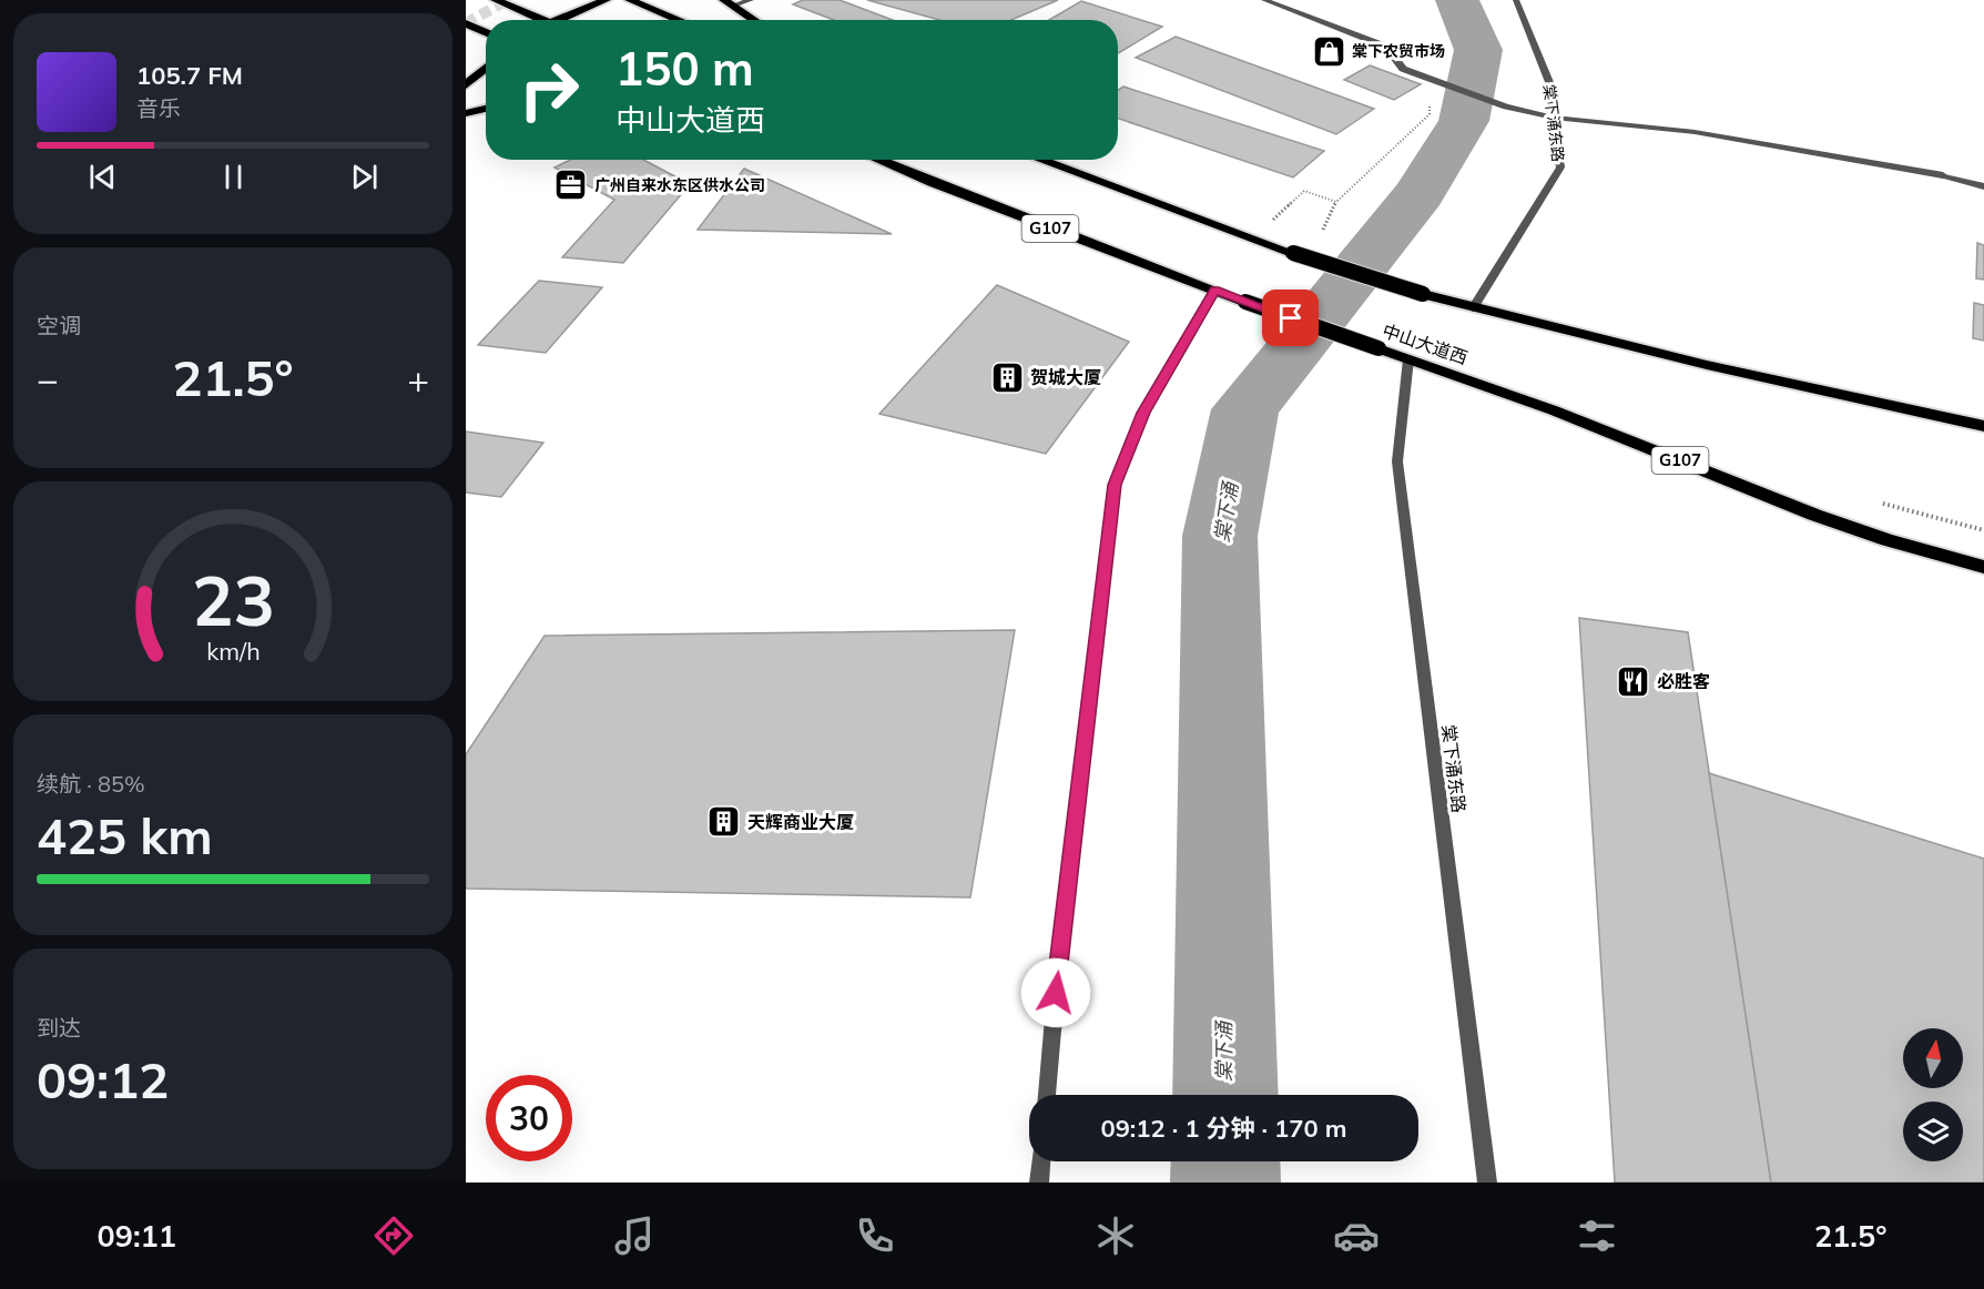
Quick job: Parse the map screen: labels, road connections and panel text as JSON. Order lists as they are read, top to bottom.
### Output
{
  "streets": {
    "highway": ["G107", "中山大道西"],
    "street": ["棠下涌东路"]
  },
  "crossings": [
    ["棠下涌东路", "中山大道西"]
  ],
  "water": ["棠下涌"],
  "places": {
    "shop": ["棠下农贸市场"],
    "office": ["广州自来水东区供水公司"],
    "building": ["贺城大厦", "天辉商业大厦"],
    "restaurant": ["必胜客"]
  },
  "north": "top",
  "page": {
    "turn": ["150 m", "中山大道西"],
    "song": ["105.7 FM", "音乐"],
    "tile": [
      "空调",
      ["续航 · 85%", "425 km"],
      ["到达", "09:12"]
    ],
    "heat": ["−", "21.5°", "+"],
    "limit": "30",
    "trip": "09:12 · 1 分钟 · 170 m",
    "tabs": ["09:11", "21.5°"],
    "gauge": ["23", "km/h"]
  }
}
